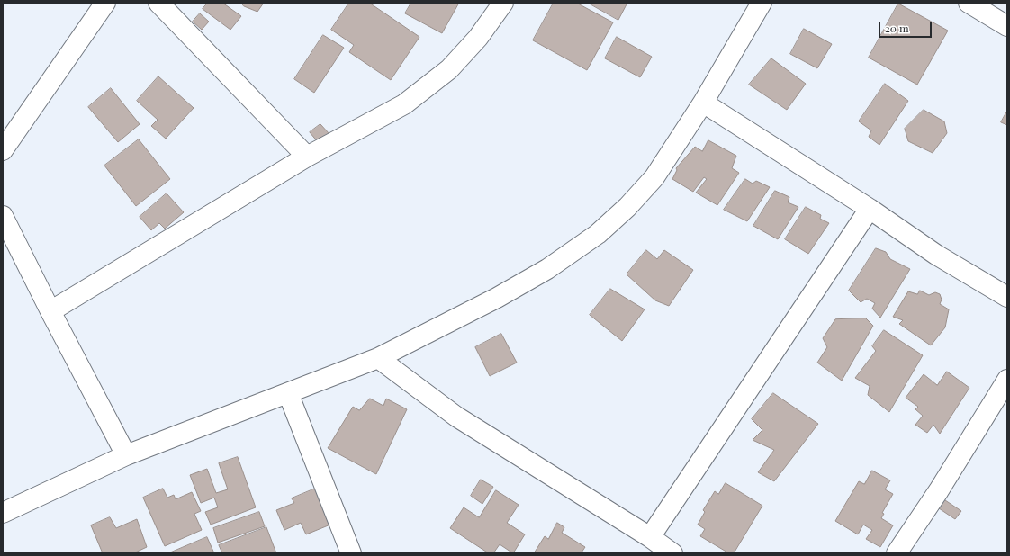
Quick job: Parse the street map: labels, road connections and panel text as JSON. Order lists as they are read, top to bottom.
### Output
{
  "scale_bar": "20 m"
}
